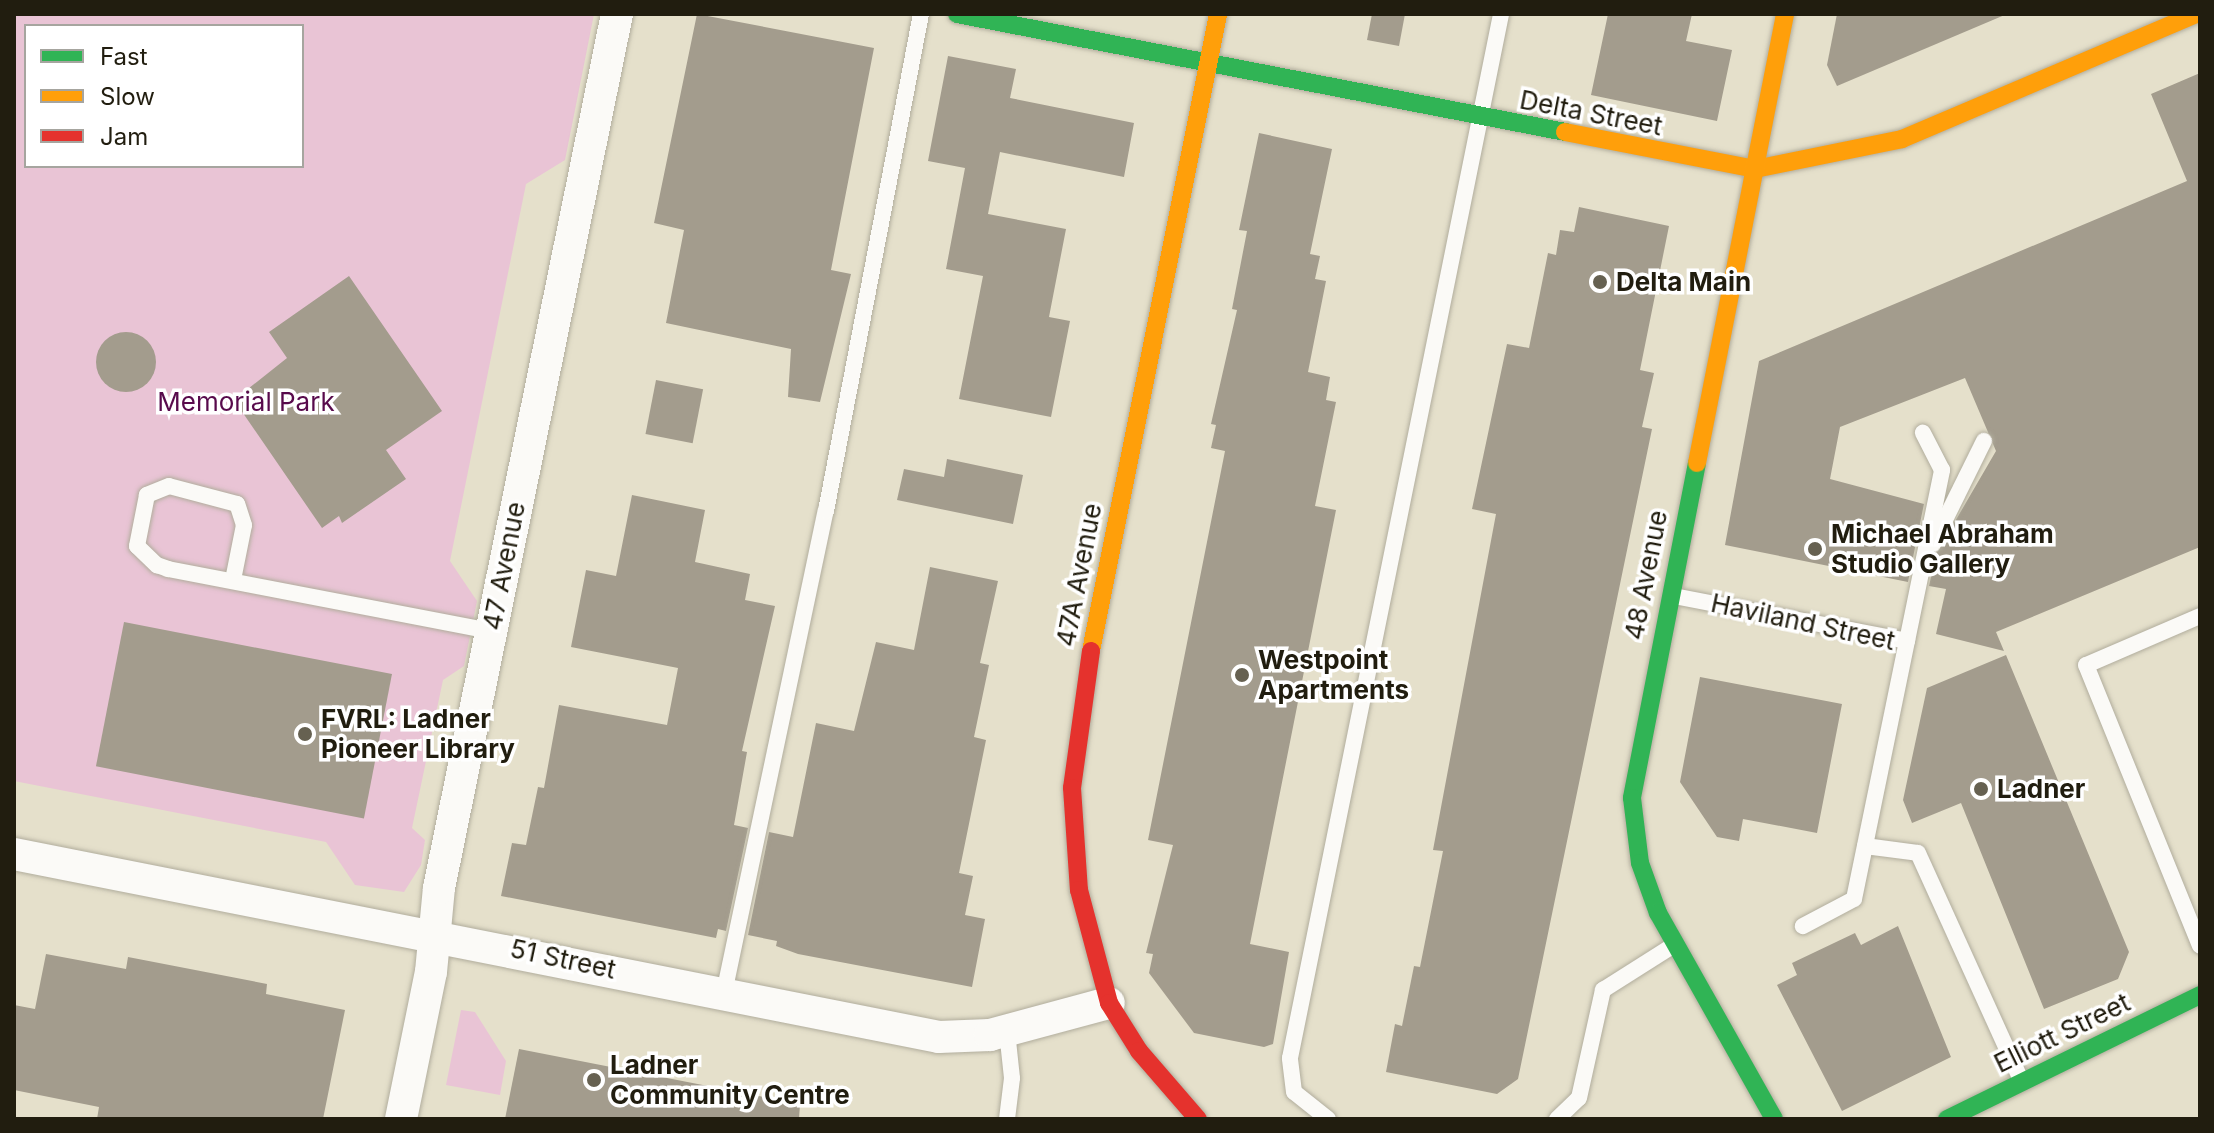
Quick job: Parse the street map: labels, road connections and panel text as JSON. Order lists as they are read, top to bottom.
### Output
{
  "streets": {
    "street": [
      "Delta Street",
      "47 Avenue",
      "47A Avenue",
      "48 Avenue",
      "51 Street",
      "Elliott Street"
    ],
    "lane": ["Haviland Street"]
  },
  "crossings": [
    ["Delta Street", "47A Avenue"],
    ["Delta Street", "48 Avenue"],
    ["47 Avenue", "51 Street"],
    ["47A Avenue", "51 Street"],
    ["48 Avenue", "Haviland Street"]
  ],
  "parks": ["Memorial Park"],
  "places": [
    "Delta Main",
    "Michael Abraham Studio Gallery",
    "Westpoint Apartments",
    "FVRL: Ladner Pioneer Library",
    "Ladner",
    "Ladner Community Centre"
  ],
  "legend": ["Fast", "Slow", "Jam"]
}
